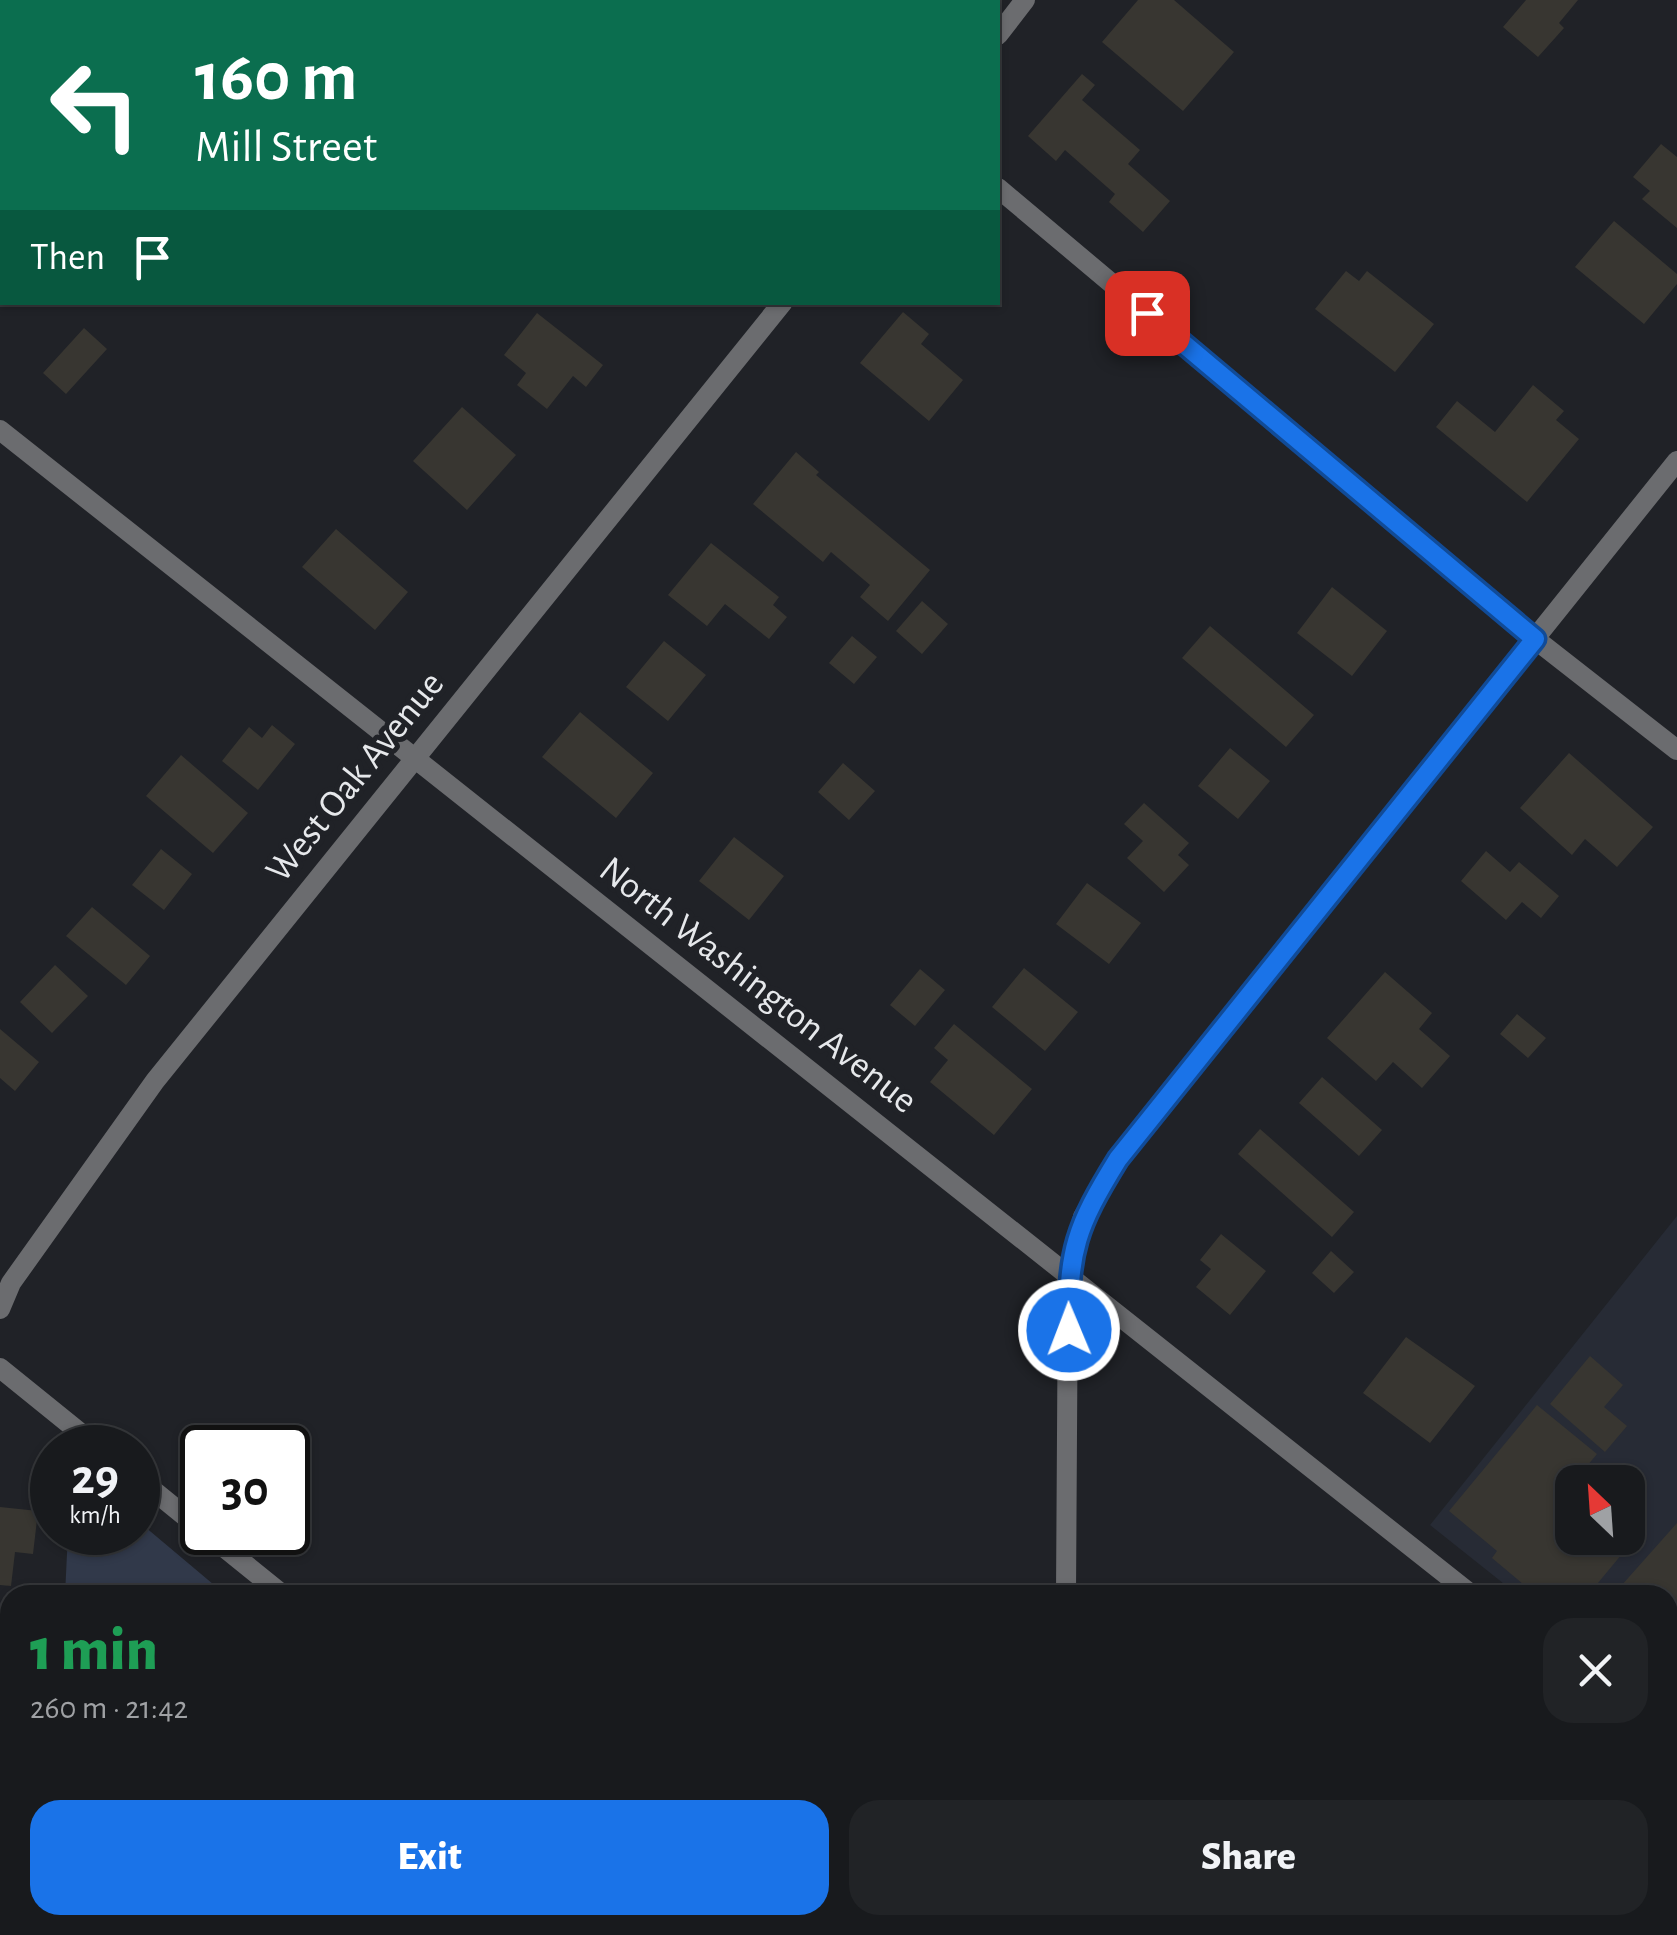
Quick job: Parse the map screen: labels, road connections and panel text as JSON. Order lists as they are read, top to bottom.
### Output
{
  "streets": {
    "street": ["West Oak Avenue", "North Washington Avenue"]
  },
  "crossings": [
    ["West Oak Avenue", "North Washington Avenue"]
  ],
  "north": "top left",
  "page": {
    "turn": ["160 m", "Mill Street"],
    "then": "Then",
    "speed": "29 km/h",
    "limit": "30",
    "heading": ["1 min", "260 m · 21:42"],
    "buttons": ["Exit", "Share"]
  }
}
